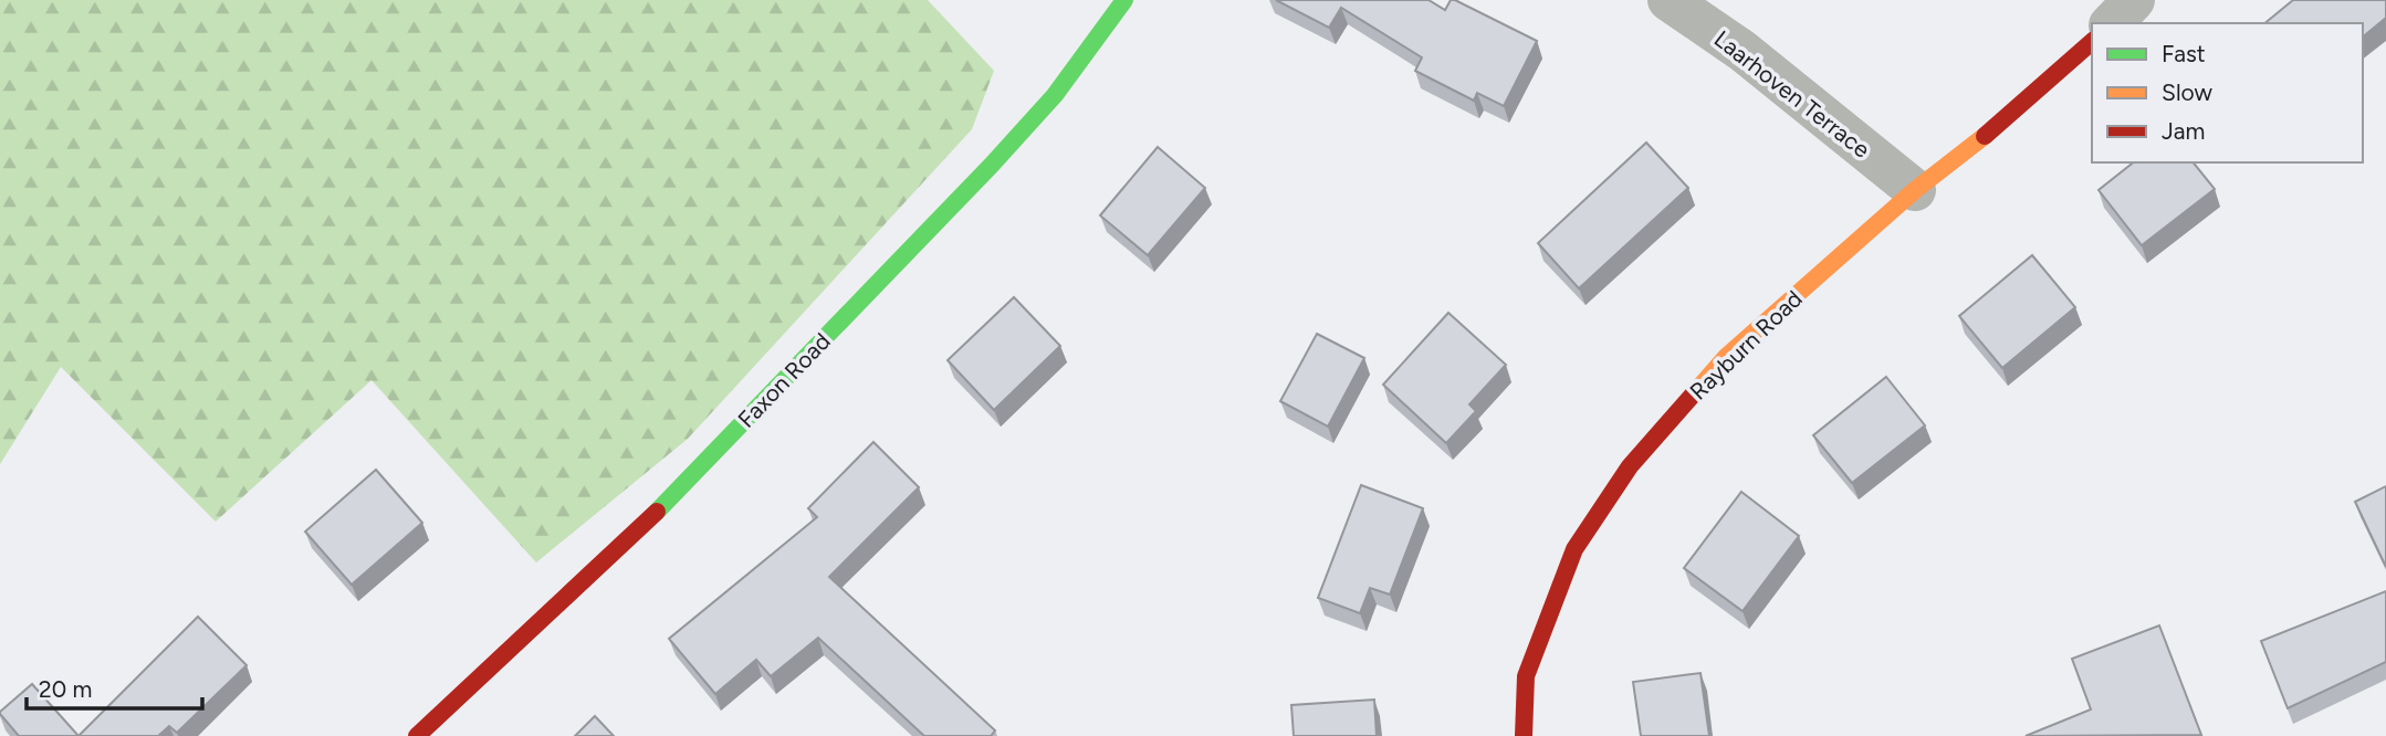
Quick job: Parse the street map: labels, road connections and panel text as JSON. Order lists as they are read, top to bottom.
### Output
{
  "streets": {
    "street": ["Laarhoven Terrace", "Rayburn Road", "Faxon Road"]
  },
  "crossings": [
    ["Laarhoven Terrace", "Rayburn Road"]
  ],
  "legend": ["Fast", "Slow", "Jam"],
  "scale_bar": "20 m"
}
